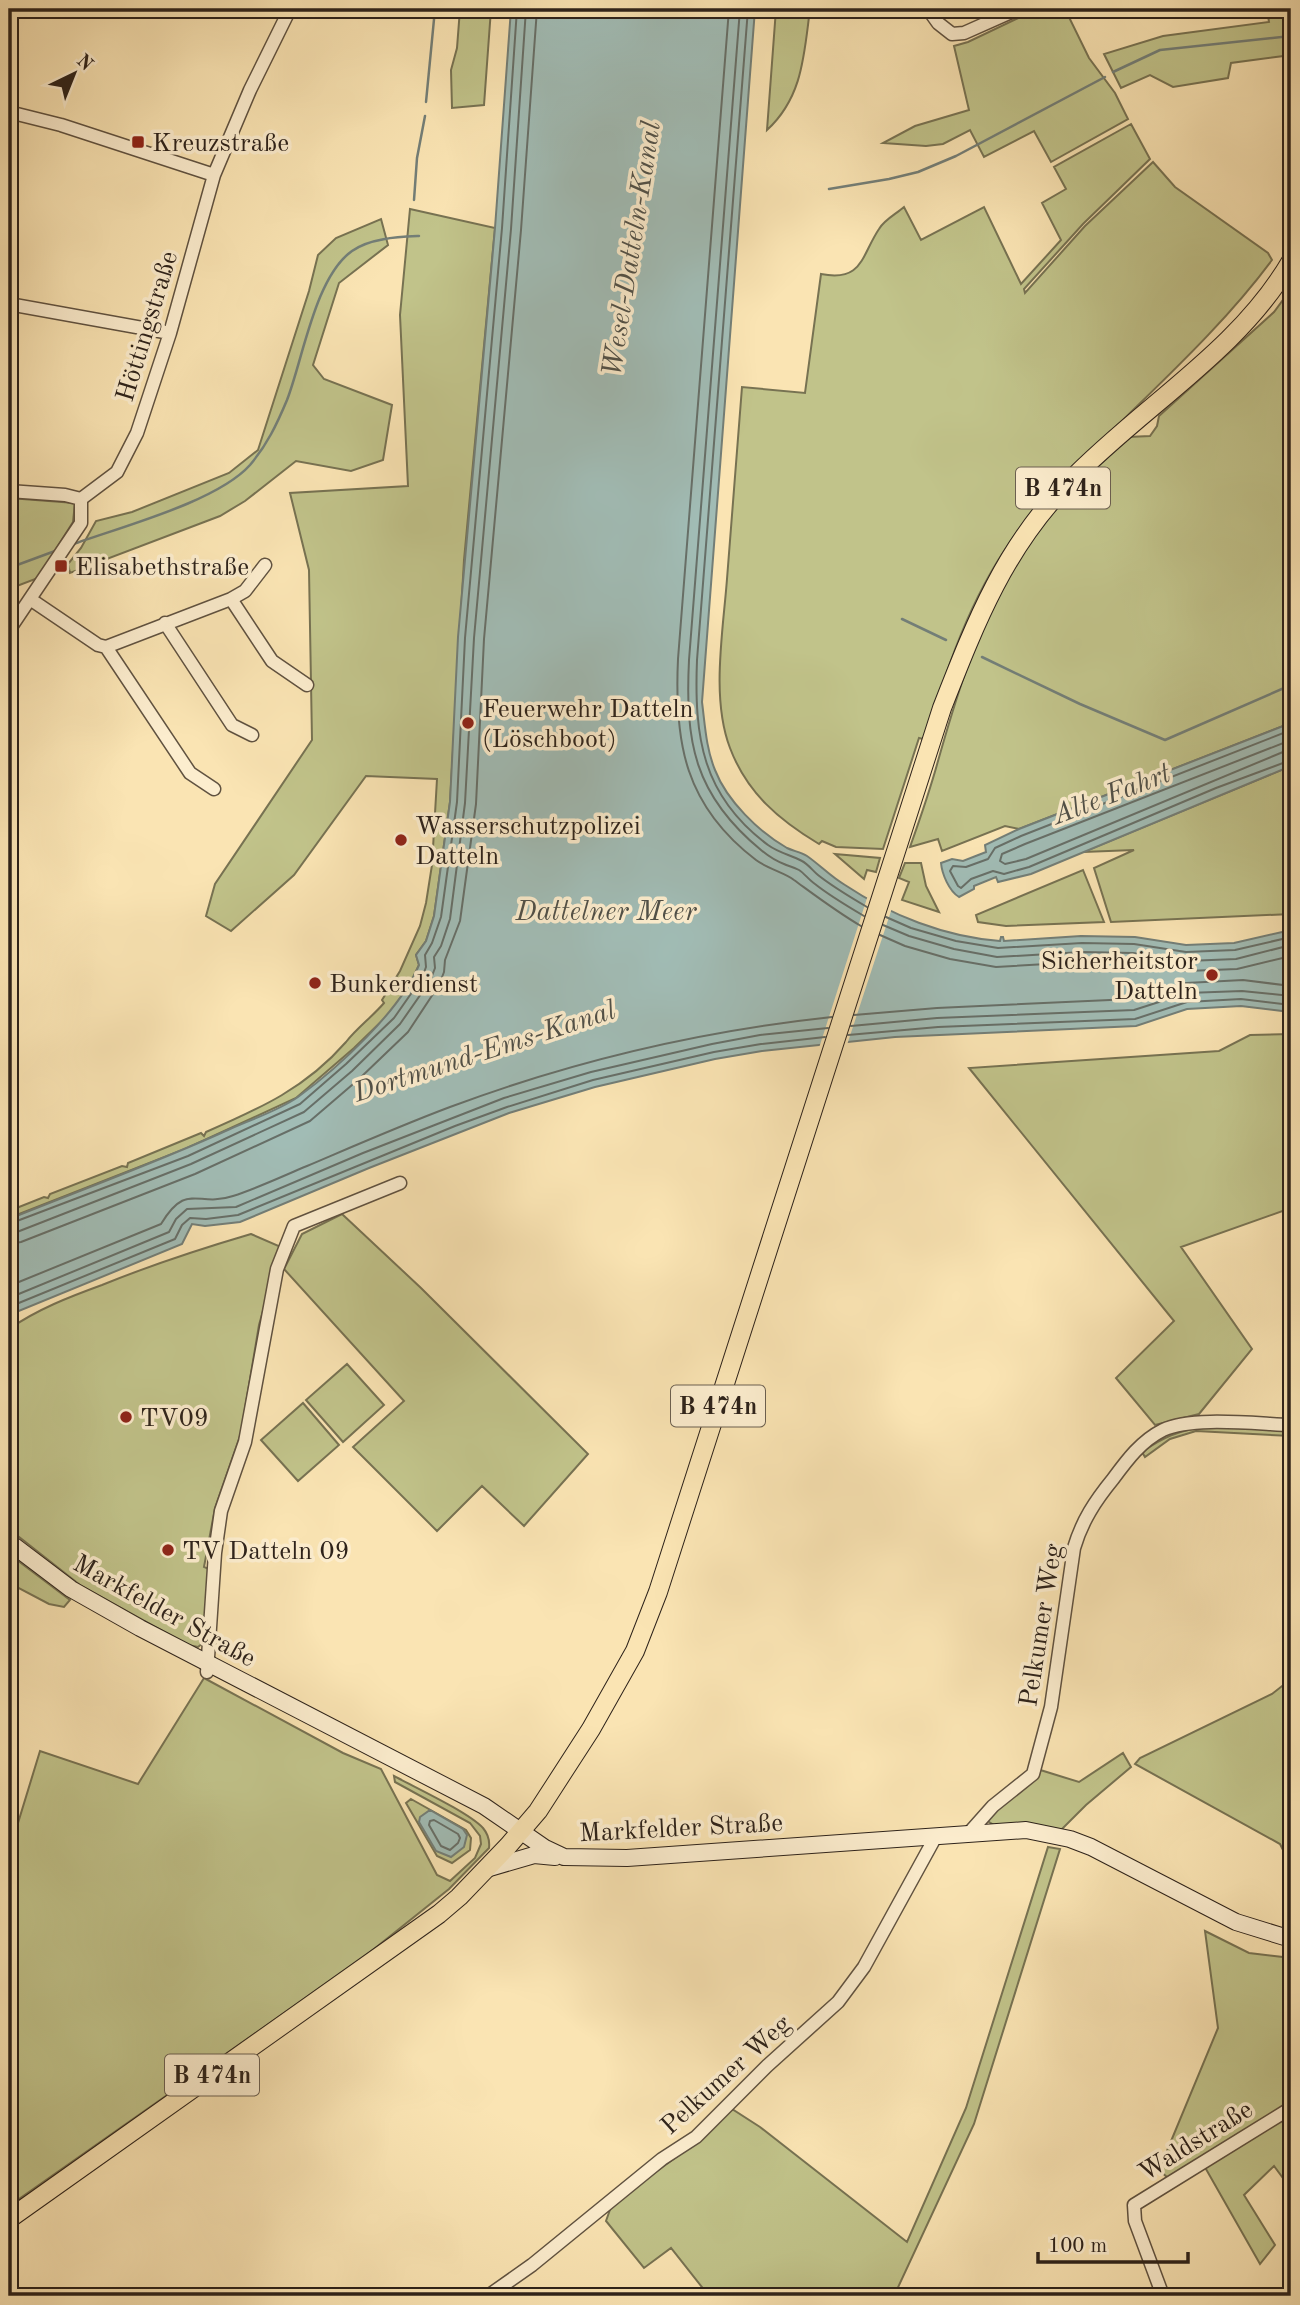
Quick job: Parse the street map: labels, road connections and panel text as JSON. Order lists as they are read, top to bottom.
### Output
{
  "streets": {
    "main road": ["B 474n"],
    "street": [
      "Höttingstraße",
      "Markfelder Straße",
      "Pelkumer Weg",
      "Waldstraße"
    ]
  },
  "crossings": [
    ["B 474n", "Markfelder Straße"],
    ["Markfelder Straße", "Pelkumer Weg"]
  ],
  "water": [
    "Wesel-Datteln-Kanal",
    "Alte Fahrt",
    "Dattelner Meer",
    "Dortmund-Ems-Kanal"
  ],
  "places": {
    "transit": ["Kreuzstraße", "Elisabethstraße"],
    "other": [
      "Feuerwehr Datteln (Löschboot)",
      "Wasserschutzpolizei Datteln",
      "Sicherheitstor Datteln",
      "Bunkerdienst",
      "TV09",
      "TV Datteln 09"
    ]
  },
  "scale_bar": "100 m",
  "north": "top right"
}
